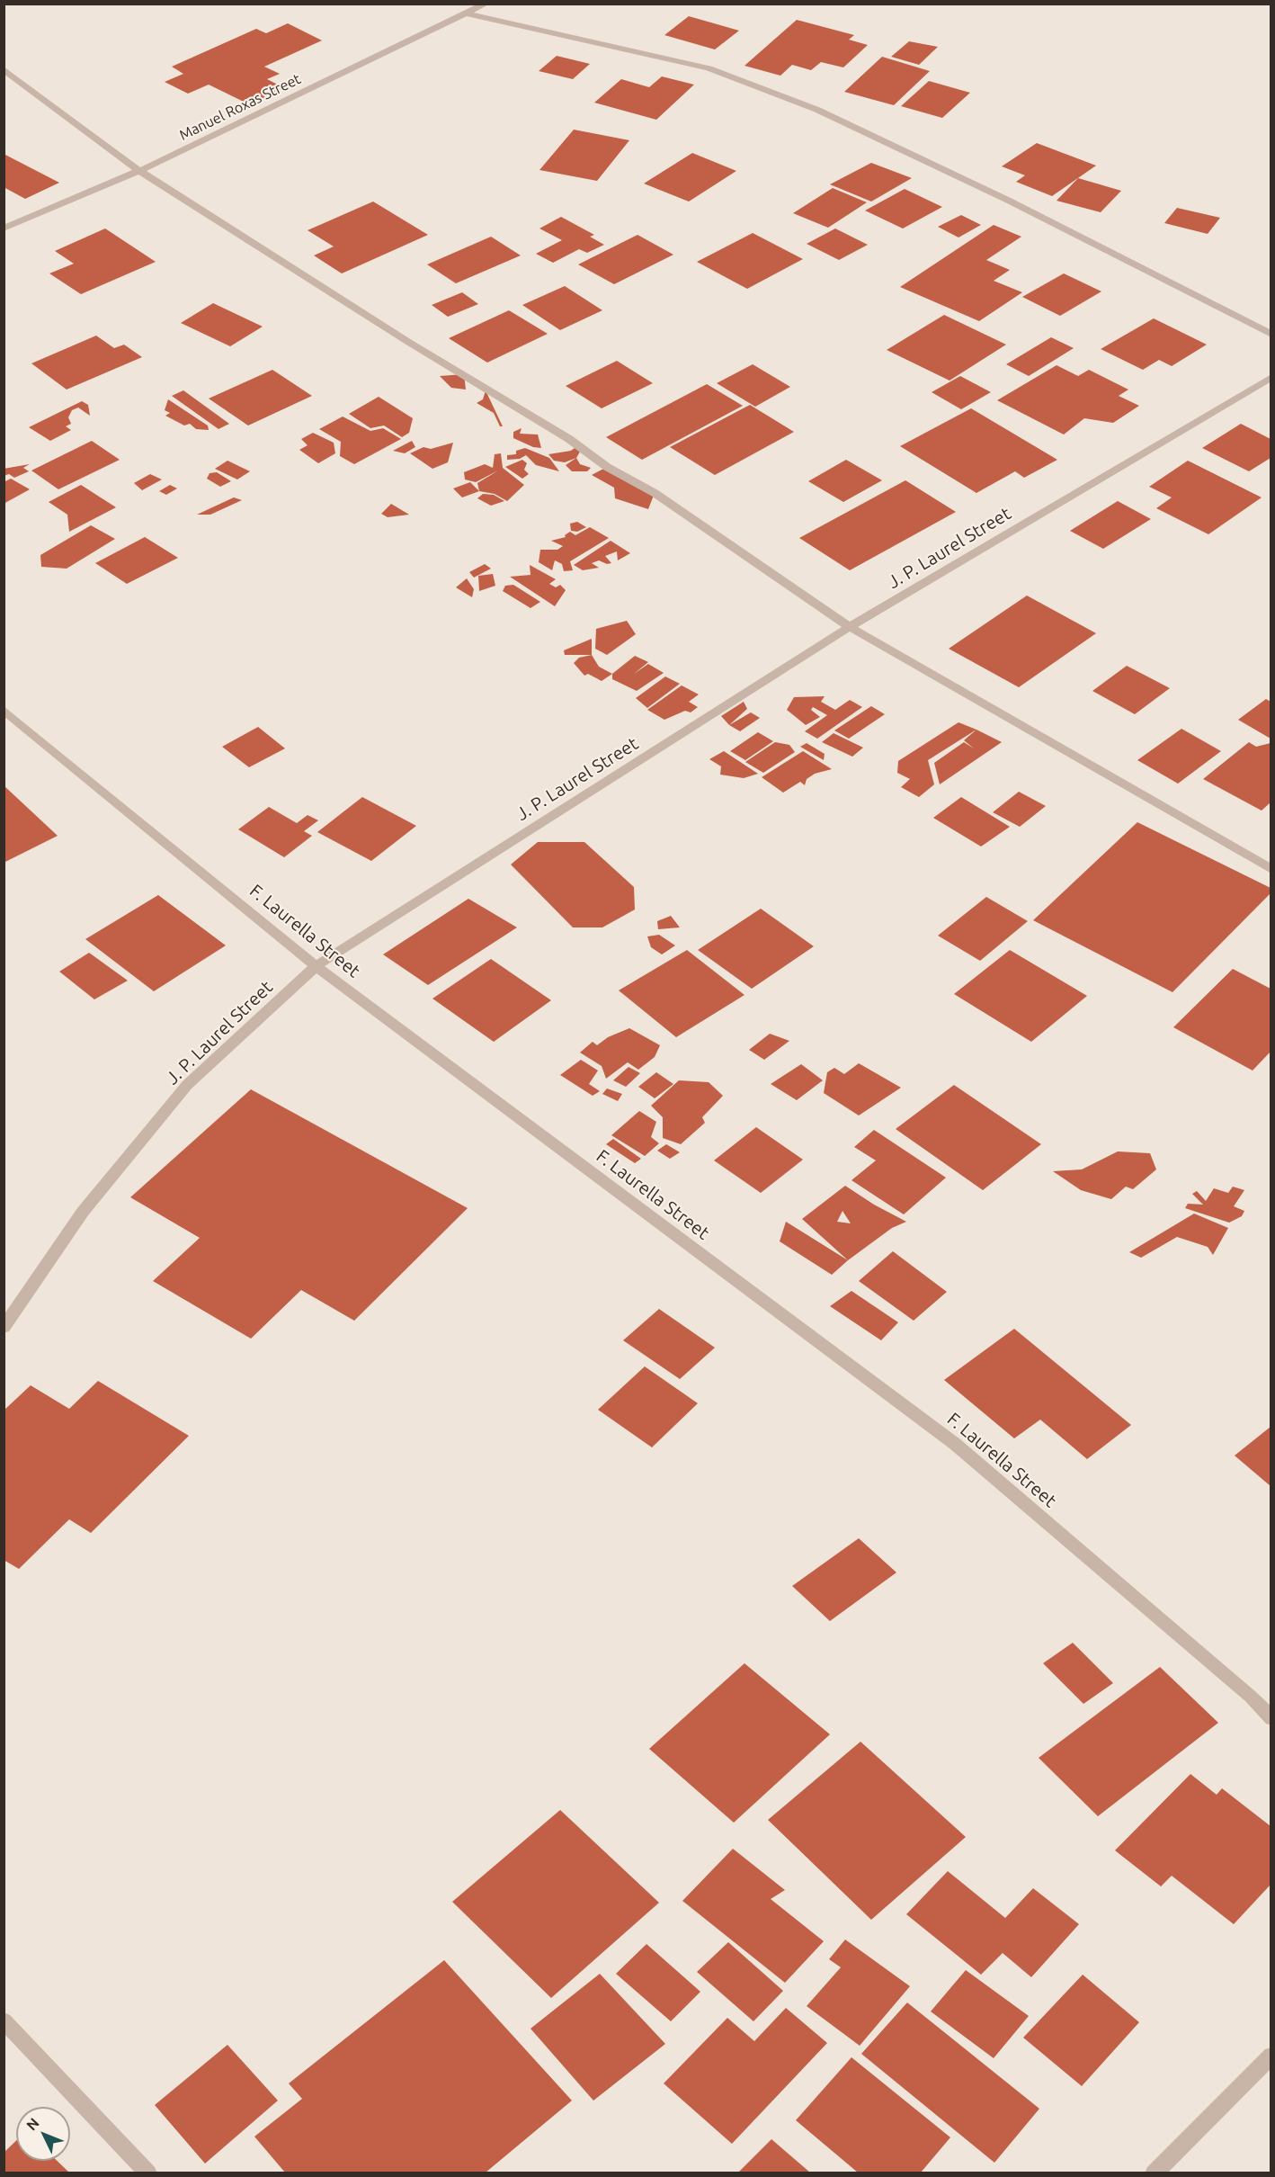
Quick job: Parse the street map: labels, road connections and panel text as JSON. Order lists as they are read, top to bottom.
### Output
{
  "streets": {
    "street": ["Manuel Roxas Street", "J. P. Laurel Street", "F. Laurella Street"]
  },
  "crossings": [
    ["J. P. Laurel Street", "F. Laurella Street"]
  ],
  "north": "top left"
}
